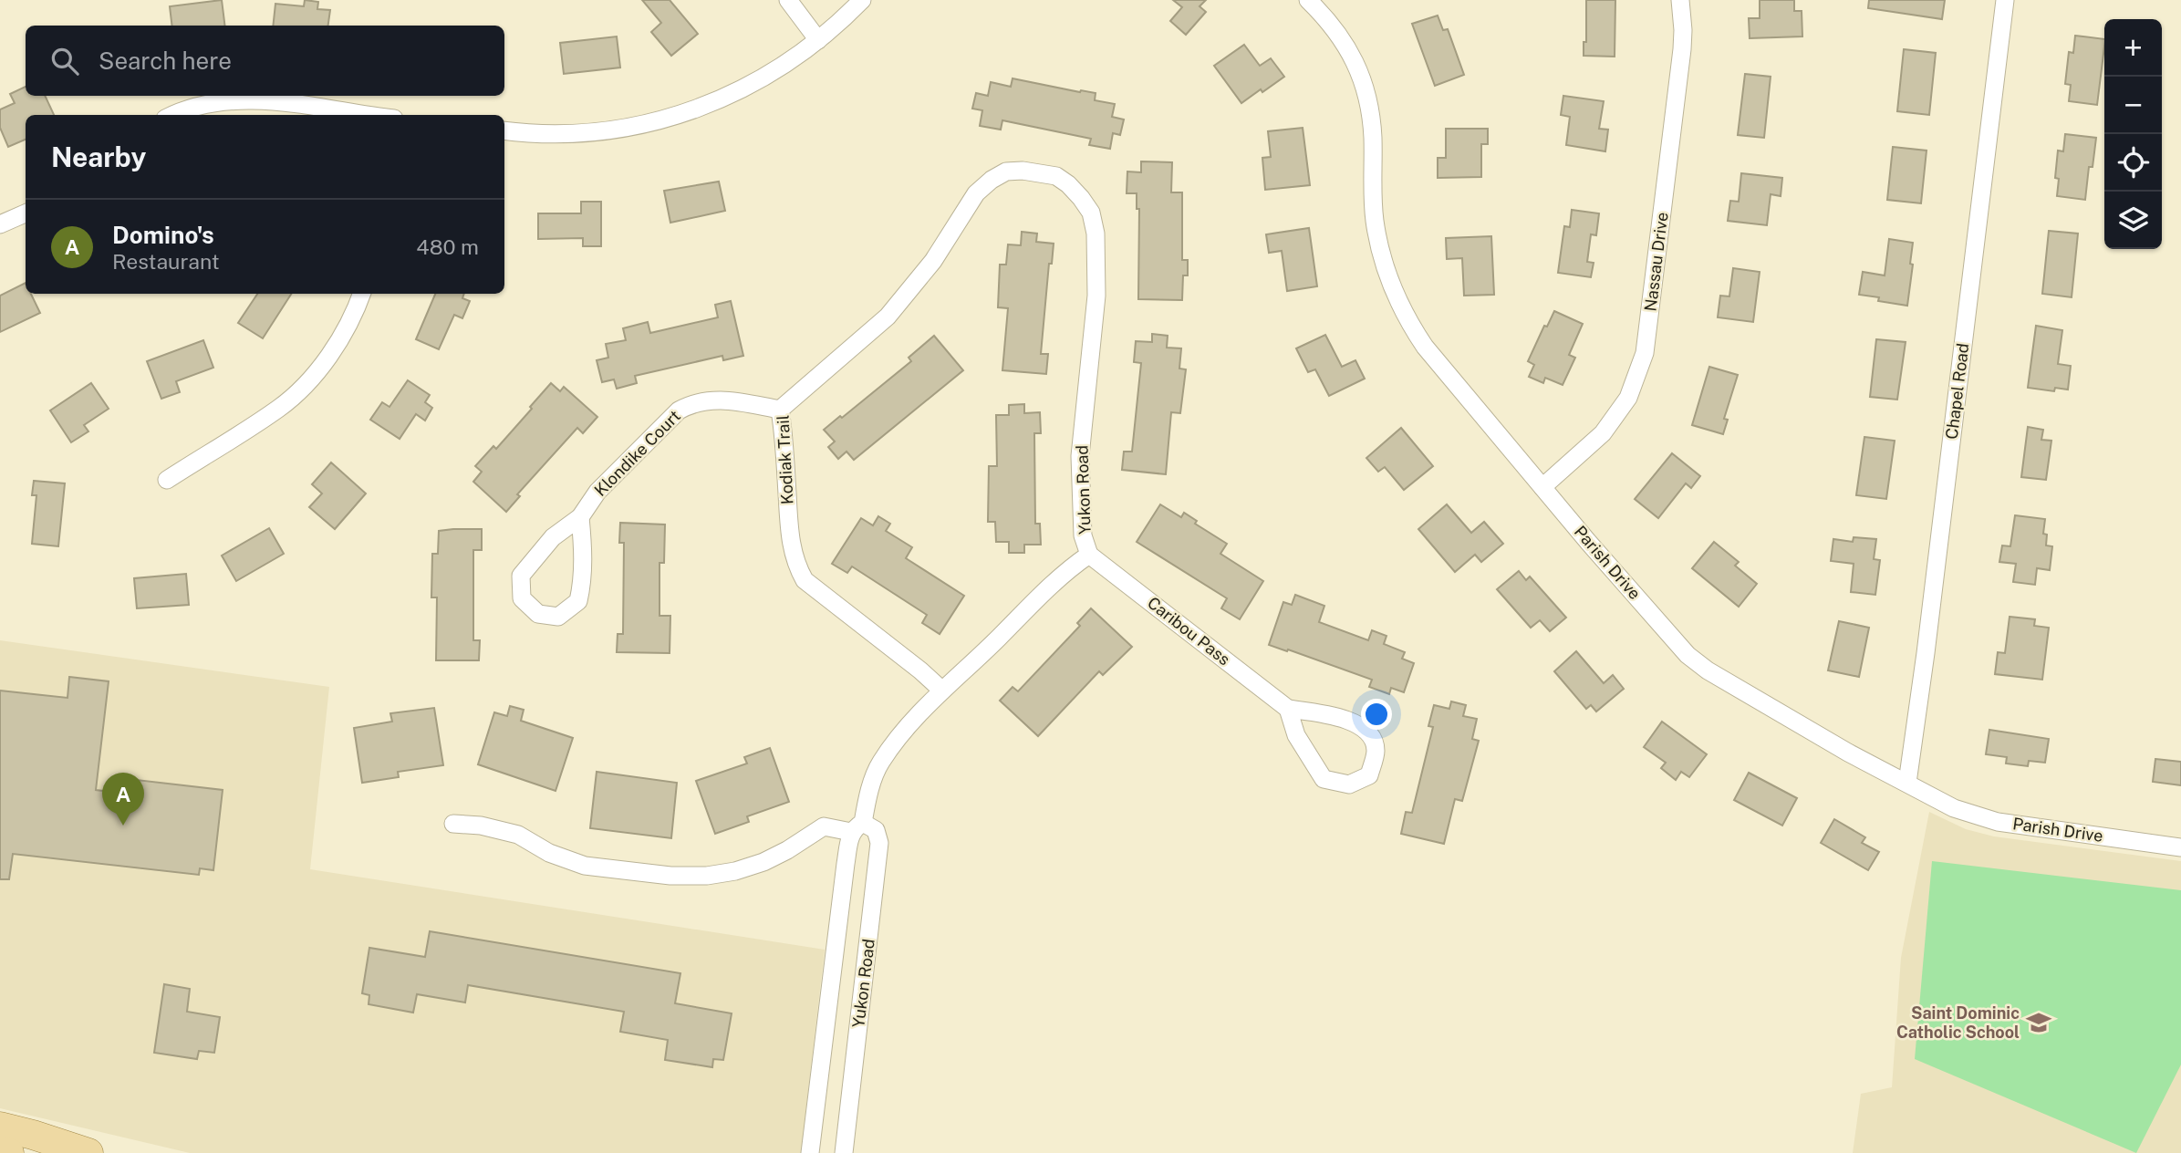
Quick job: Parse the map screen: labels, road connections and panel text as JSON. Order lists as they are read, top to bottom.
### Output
{
  "streets": {
    "street": [
      "Nassau Drive",
      "Chapel Road",
      "Klondike Court",
      "Kodiak Trail",
      "Yukon Road",
      "Parish Drive",
      "Caribou Pass"
    ]
  },
  "crossings": [
    ["Nassau Drive", "Parish Drive"],
    ["Chapel Road", "Parish Drive"],
    ["Klondike Court", "Kodiak Trail"],
    ["Kodiak Trail", "Yukon Road"],
    ["Yukon Road", "Caribou Pass"]
  ],
  "places": {
    "school or university": ["Saint Dominic Catholic School"]
  },
  "page": {
    "map_buttons": ["+", "−"],
    "search": "Search here",
    "heading": "Nearby",
    "list": [
      {
        "mark": "A",
        "name": "Domino's",
        "note": "Restaurant",
        "value": "480 m"
      }
    ],
    "pins": "A"
  }
}
